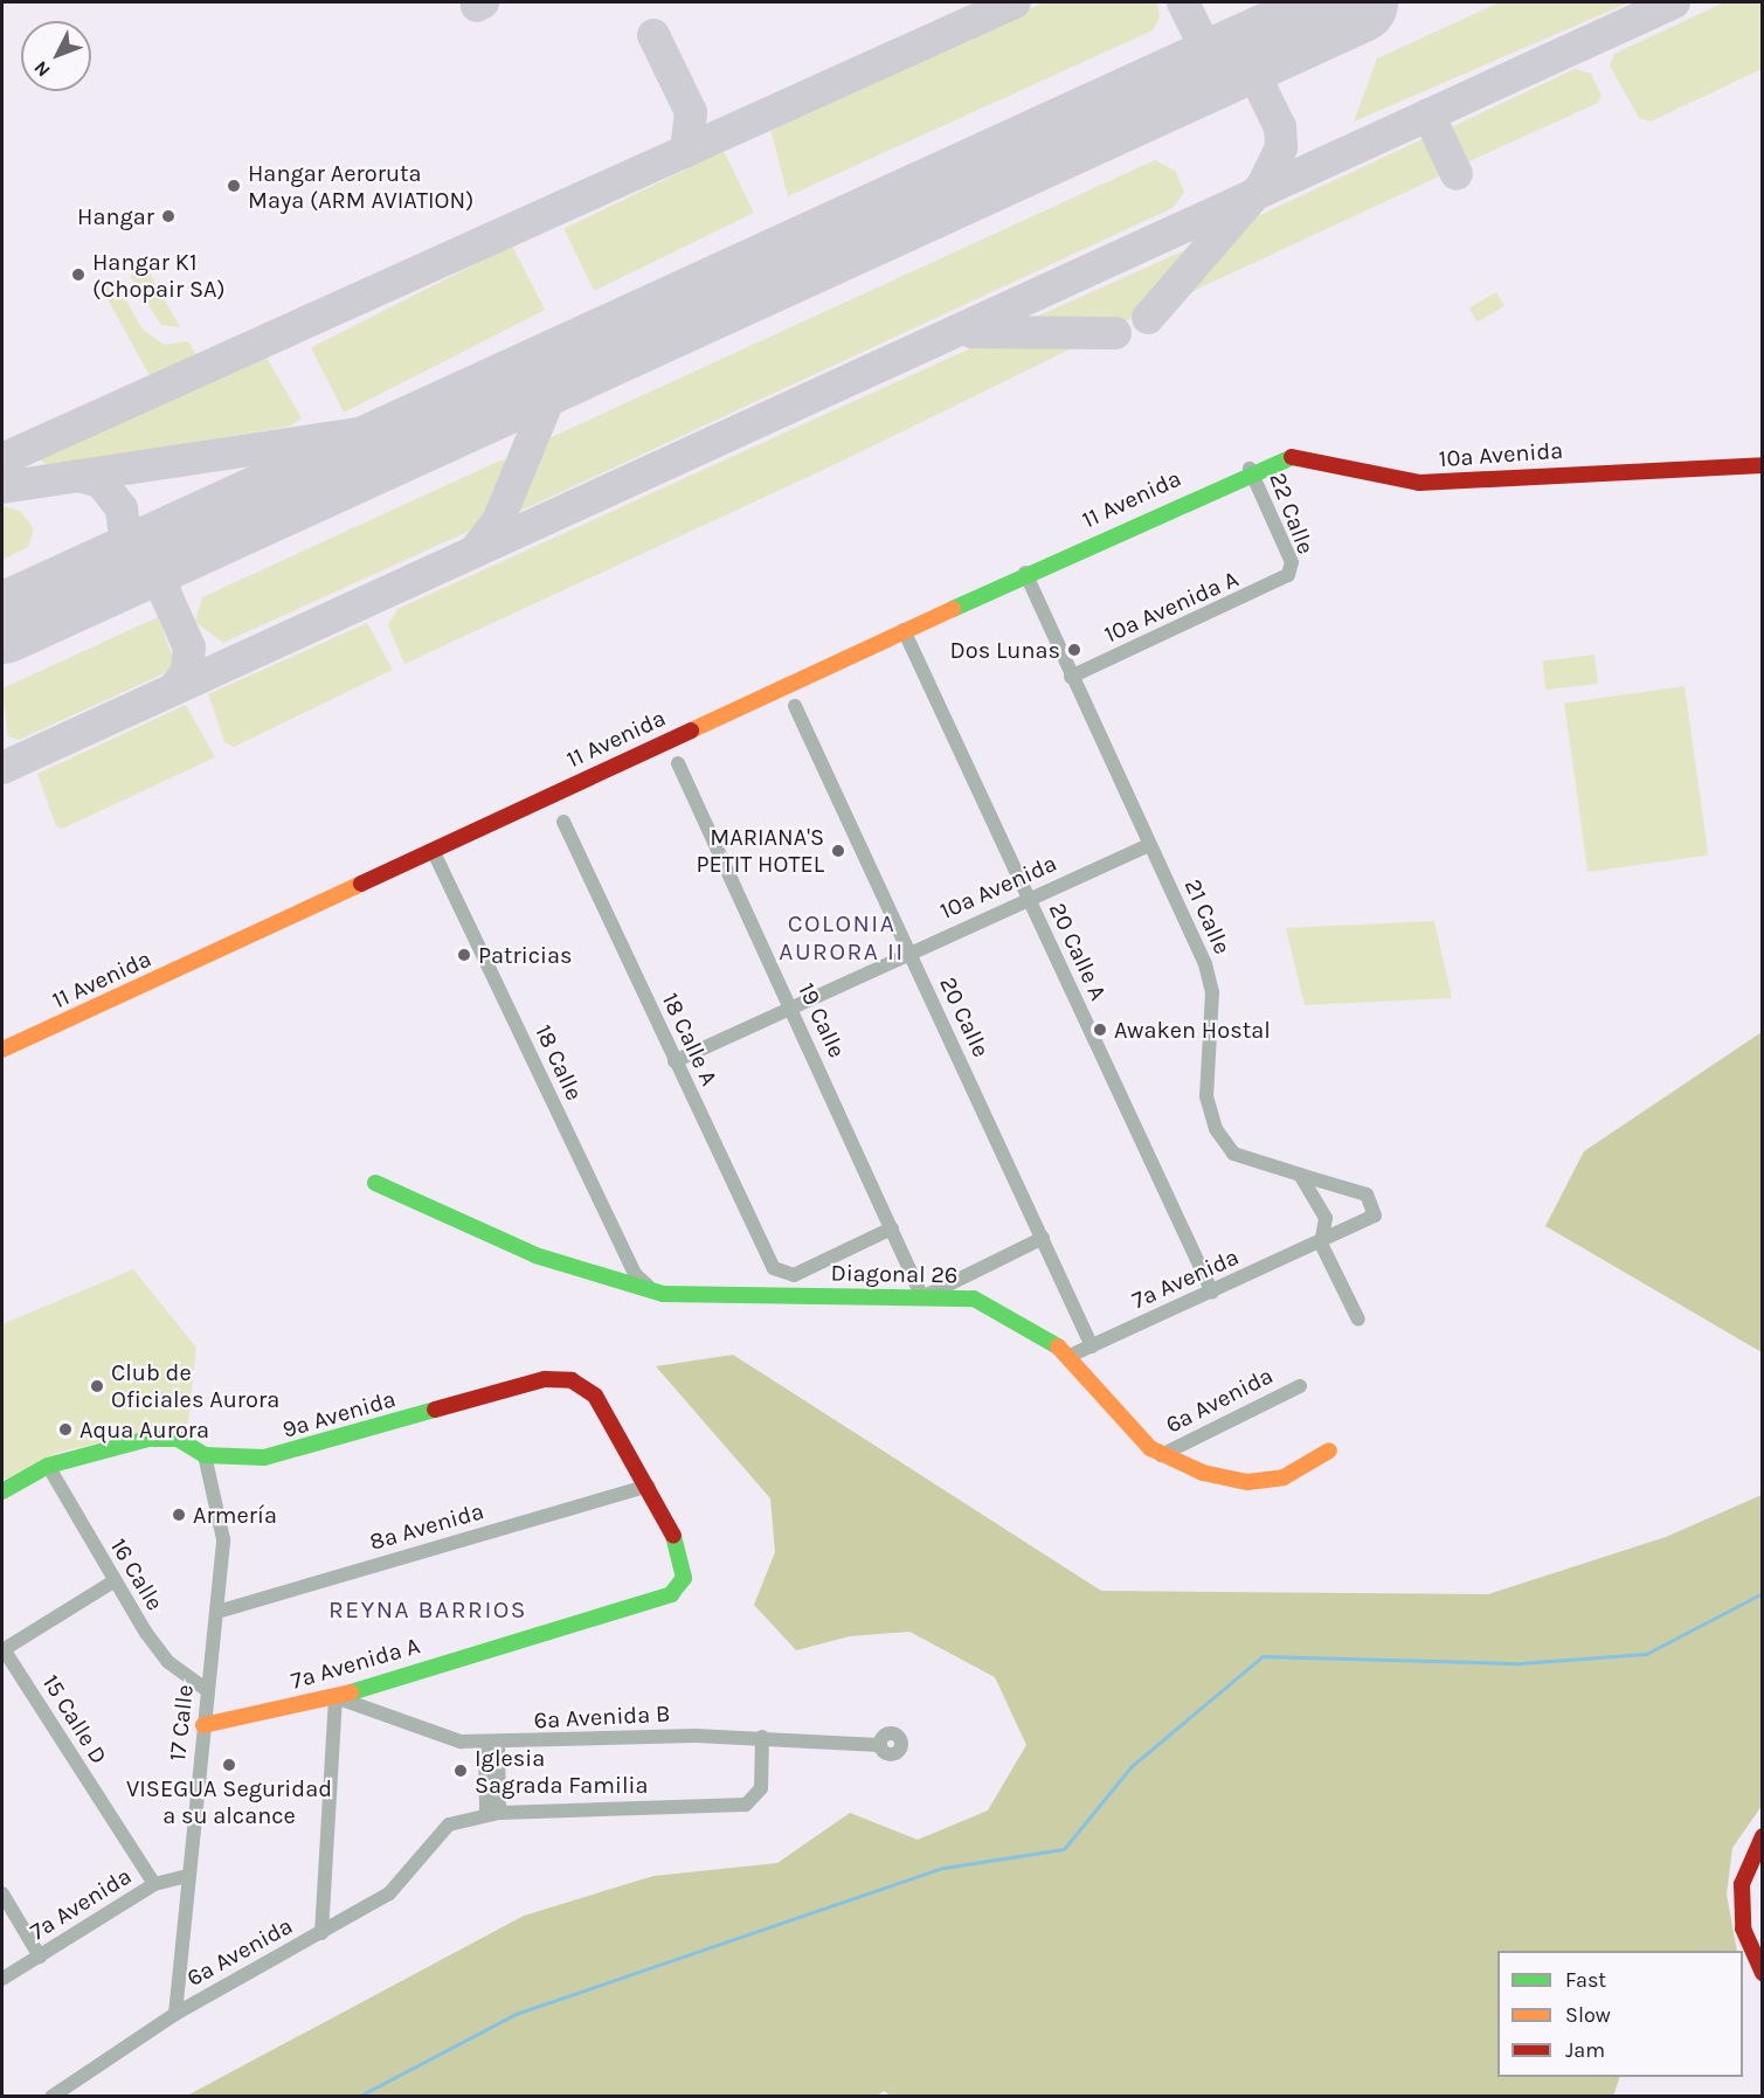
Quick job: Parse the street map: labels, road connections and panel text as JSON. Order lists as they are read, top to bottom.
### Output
{
  "streets": {
    "main road": [
      "10a Avenida",
      "11 Avenida",
      "Diagonal 26",
      "9a Avenida",
      "7a Avenida A"
    ],
    "street": [
      "22 Calle",
      "10a Avenida A",
      "21 Calle",
      "20 Calle A",
      "20 Calle",
      "19 Calle",
      "18 Calle A",
      "18 Calle",
      "7a Avenida",
      "6a Avenida",
      "8a Avenida",
      "16 Calle",
      "6a Avenida B",
      "15 Calle D",
      "17 Calle"
    ]
  },
  "crossings": [
    ["10a Avenida", "11 Avenida"],
    ["10a Avenida", "22 Calle"],
    ["10a Avenida", "21 Calle"],
    ["10a Avenida", "20 Calle A"],
    ["10a Avenida", "20 Calle"],
    ["10a Avenida", "19 Calle"],
    ["10a Avenida", "18 Calle A"],
    ["11 Avenida", "22 Calle"],
    ["11 Avenida", "21 Calle"],
    ["11 Avenida", "20 Calle A"],
    ["11 Avenida", "18 Calle"],
    ["22 Calle", "10a Avenida A"],
    ["10a Avenida A", "21 Calle"],
    ["21 Calle", "7a Avenida"],
    ["20 Calle A", "7a Avenida"],
    ["20 Calle", "7a Avenida"],
    ["19 Calle", "18 Calle A"],
    ["19 Calle", "Diagonal 26"],
    ["18 Calle", "Diagonal 26"],
    ["Diagonal 26", "7a Avenida"],
    ["Diagonal 26", "6a Avenida"],
    ["7a Avenida", "15 Calle D"],
    ["7a Avenida", "17 Calle"],
    ["6a Avenida", "17 Calle"],
    ["9a Avenida", "8a Avenida"],
    ["9a Avenida", "16 Calle"],
    ["9a Avenida", "7a Avenida A"],
    ["9a Avenida", "17 Calle"],
    ["8a Avenida", "7a Avenida A"],
    ["8a Avenida", "17 Calle"],
    ["16 Calle", "17 Calle"],
    ["7a Avenida A", "6a Avenida B"],
    ["7a Avenida A", "17 Calle"]
  ],
  "districts": ["COLONIA AURORA II", "REYNA BARRIOS"],
  "places": [
    "Hangar Aeroruta Maya (ARM AVIATION)",
    "Hangar",
    "Hangar K1 (Chopair SA)",
    "Dos Lunas",
    "MARIANA'S PETIT HOTEL",
    "Patricias",
    "Awaken Hostal",
    "Club de Oficiales Aurora",
    "Aqua Aurora",
    "Armería",
    "VISEGUA Seguridad a su alcance",
    "Iglesia Sagrada Familia"
  ],
  "legend": ["Fast", "Slow", "Jam"],
  "north": "bottom left"
}
